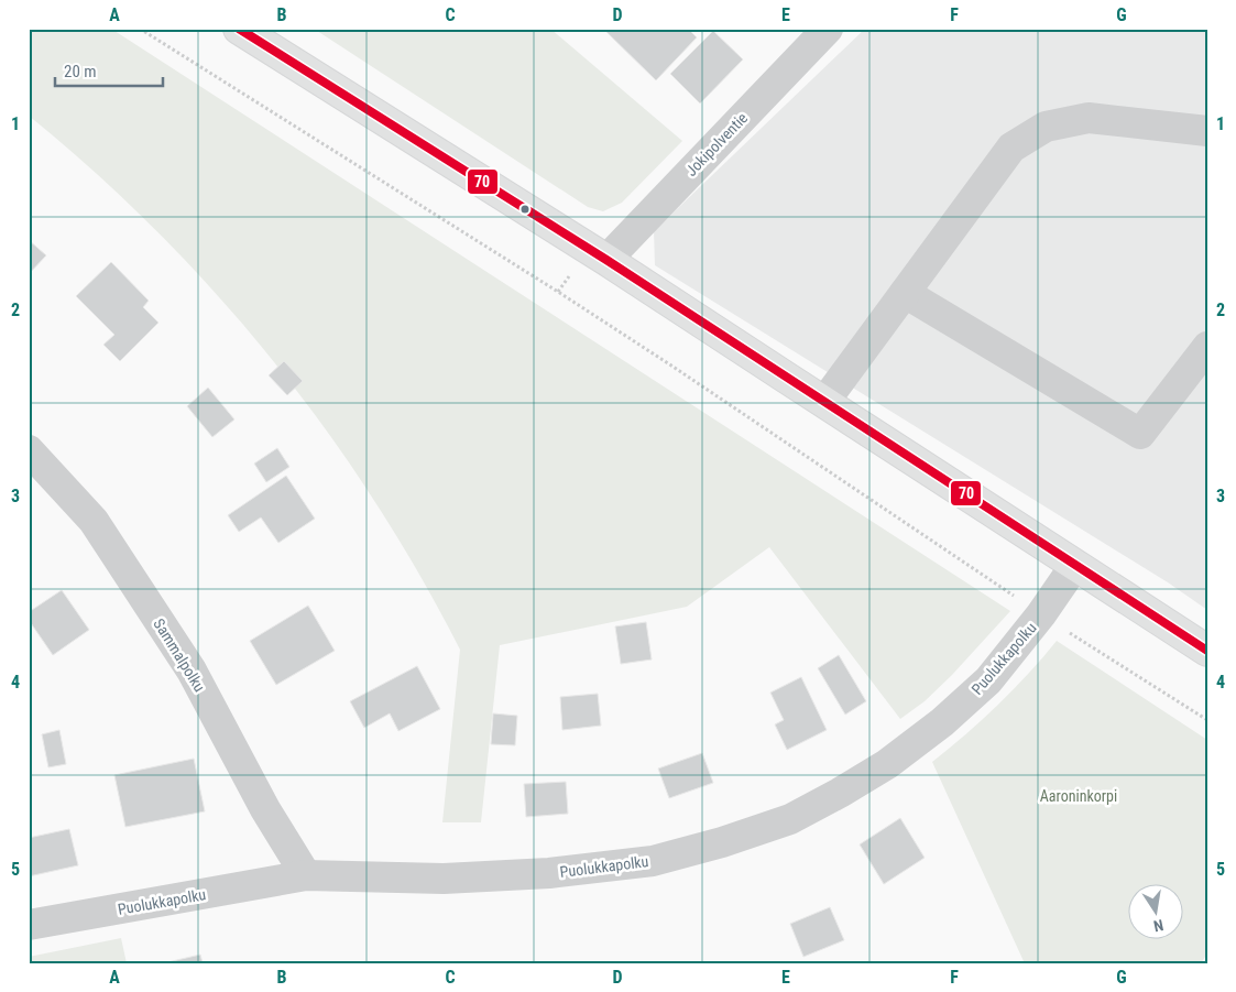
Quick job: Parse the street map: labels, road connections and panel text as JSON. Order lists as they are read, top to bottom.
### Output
{
  "streets": {
    "street": ["Jokipolventie", "Sammalpolku", "Puolukkapolku"]
  },
  "crossings": [
    ["Sammalpolku", "Puolukkapolku"]
  ],
  "parks": ["Aaroninkorpi"],
  "lines": ["transit line 70"],
  "scale_bar": "20 m",
  "north": "bottom",
  "grid": {
    "columns": [
      "A",
      "B",
      "C",
      "D",
      "E",
      "F",
      "G"
    ],
    "rows": [
      "1",
      "2",
      "3",
      "4",
      "5"
    ]
  }
}
